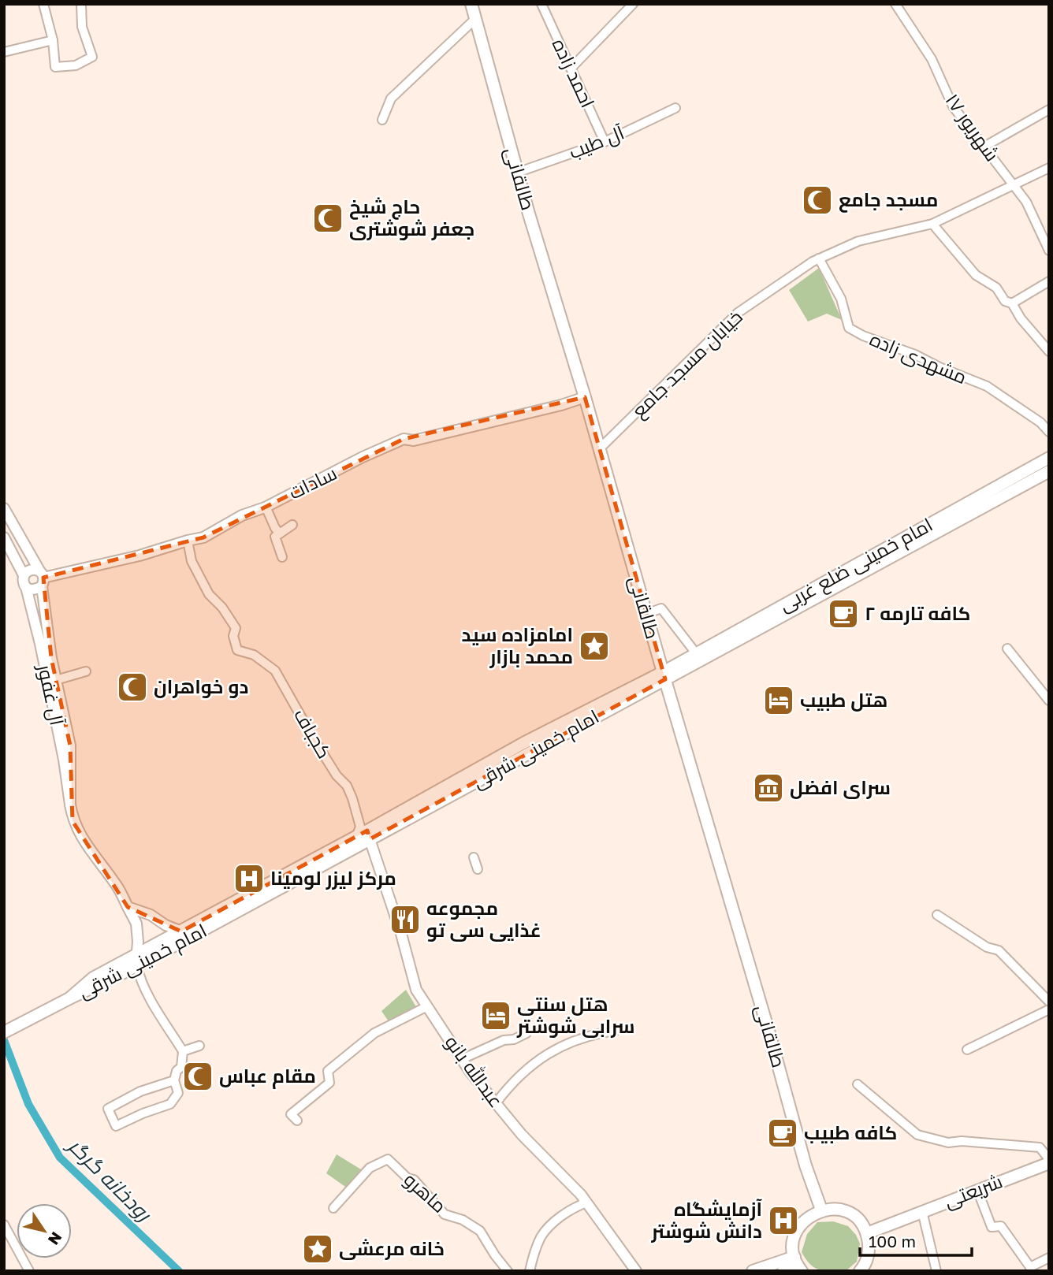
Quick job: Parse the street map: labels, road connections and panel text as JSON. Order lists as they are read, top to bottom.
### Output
{
  "streets": {
    "main road": [
      "طالقانی",
      "امام خمینی ضلع غربی",
      "امام خمینی شرقی",
      "شریعتی"
    ],
    "street": [
      "احمد زاده",
      "۱۷ شهریور",
      "آل طیب",
      "مشهدی زاده",
      "خیابان مسجد جامع",
      "سادات",
      "آل غفور",
      "کجباف",
      "عبدالله بانو",
      "ماهرو"
    ]
  },
  "crossings": [
    ["احمد زاده", "آل طیب"],
    ["آل طیب", "طالقانی"],
    ["طالقانی", "خیابان مسجد جامع"],
    ["طالقانی", "سادات"],
    ["طالقانی", "امام خمینی ضلع غربی"],
    ["طالقانی", "امام خمینی شرقی"],
    ["مشهدی زاده", "خیابان مسجد جامع"],
    ["سادات", "آل غفور"],
    ["سادات", "کجباف"],
    ["امام خمینی ضلع غربی", "امام خمینی شرقی"],
    ["آل غفور", "امام خمینی شرقی"],
    ["کجباف", "امام خمینی شرقی"],
    ["امام خمینی شرقی", "عبدالله بانو"]
  ],
  "water": ["رودخانه گرگر"],
  "places": {
    "mosque": [
      "مسجد جامع",
      "حاج شیخ جعفر شوشتری",
      "دو خواهران",
      "مقام عباس"
    ],
    "cafe": ["کافه تارمه ۲", "کافه طبیب"],
    "place": ["امامزاده سید محمد بازار", "خانه مرعشی"],
    "hotel": ["هتل طبیب", "هتل سنتی سرابی شوشتر"],
    "museum": ["سرای افضل"],
    "hospital": ["مرکز لیزر لومینا", "آزمایشگاه دانش شوشتر"],
    "restaurant": ["مجموعه غذایی سی تو"]
  },
  "scale_bar": "100 m",
  "north": "bottom right"
}
